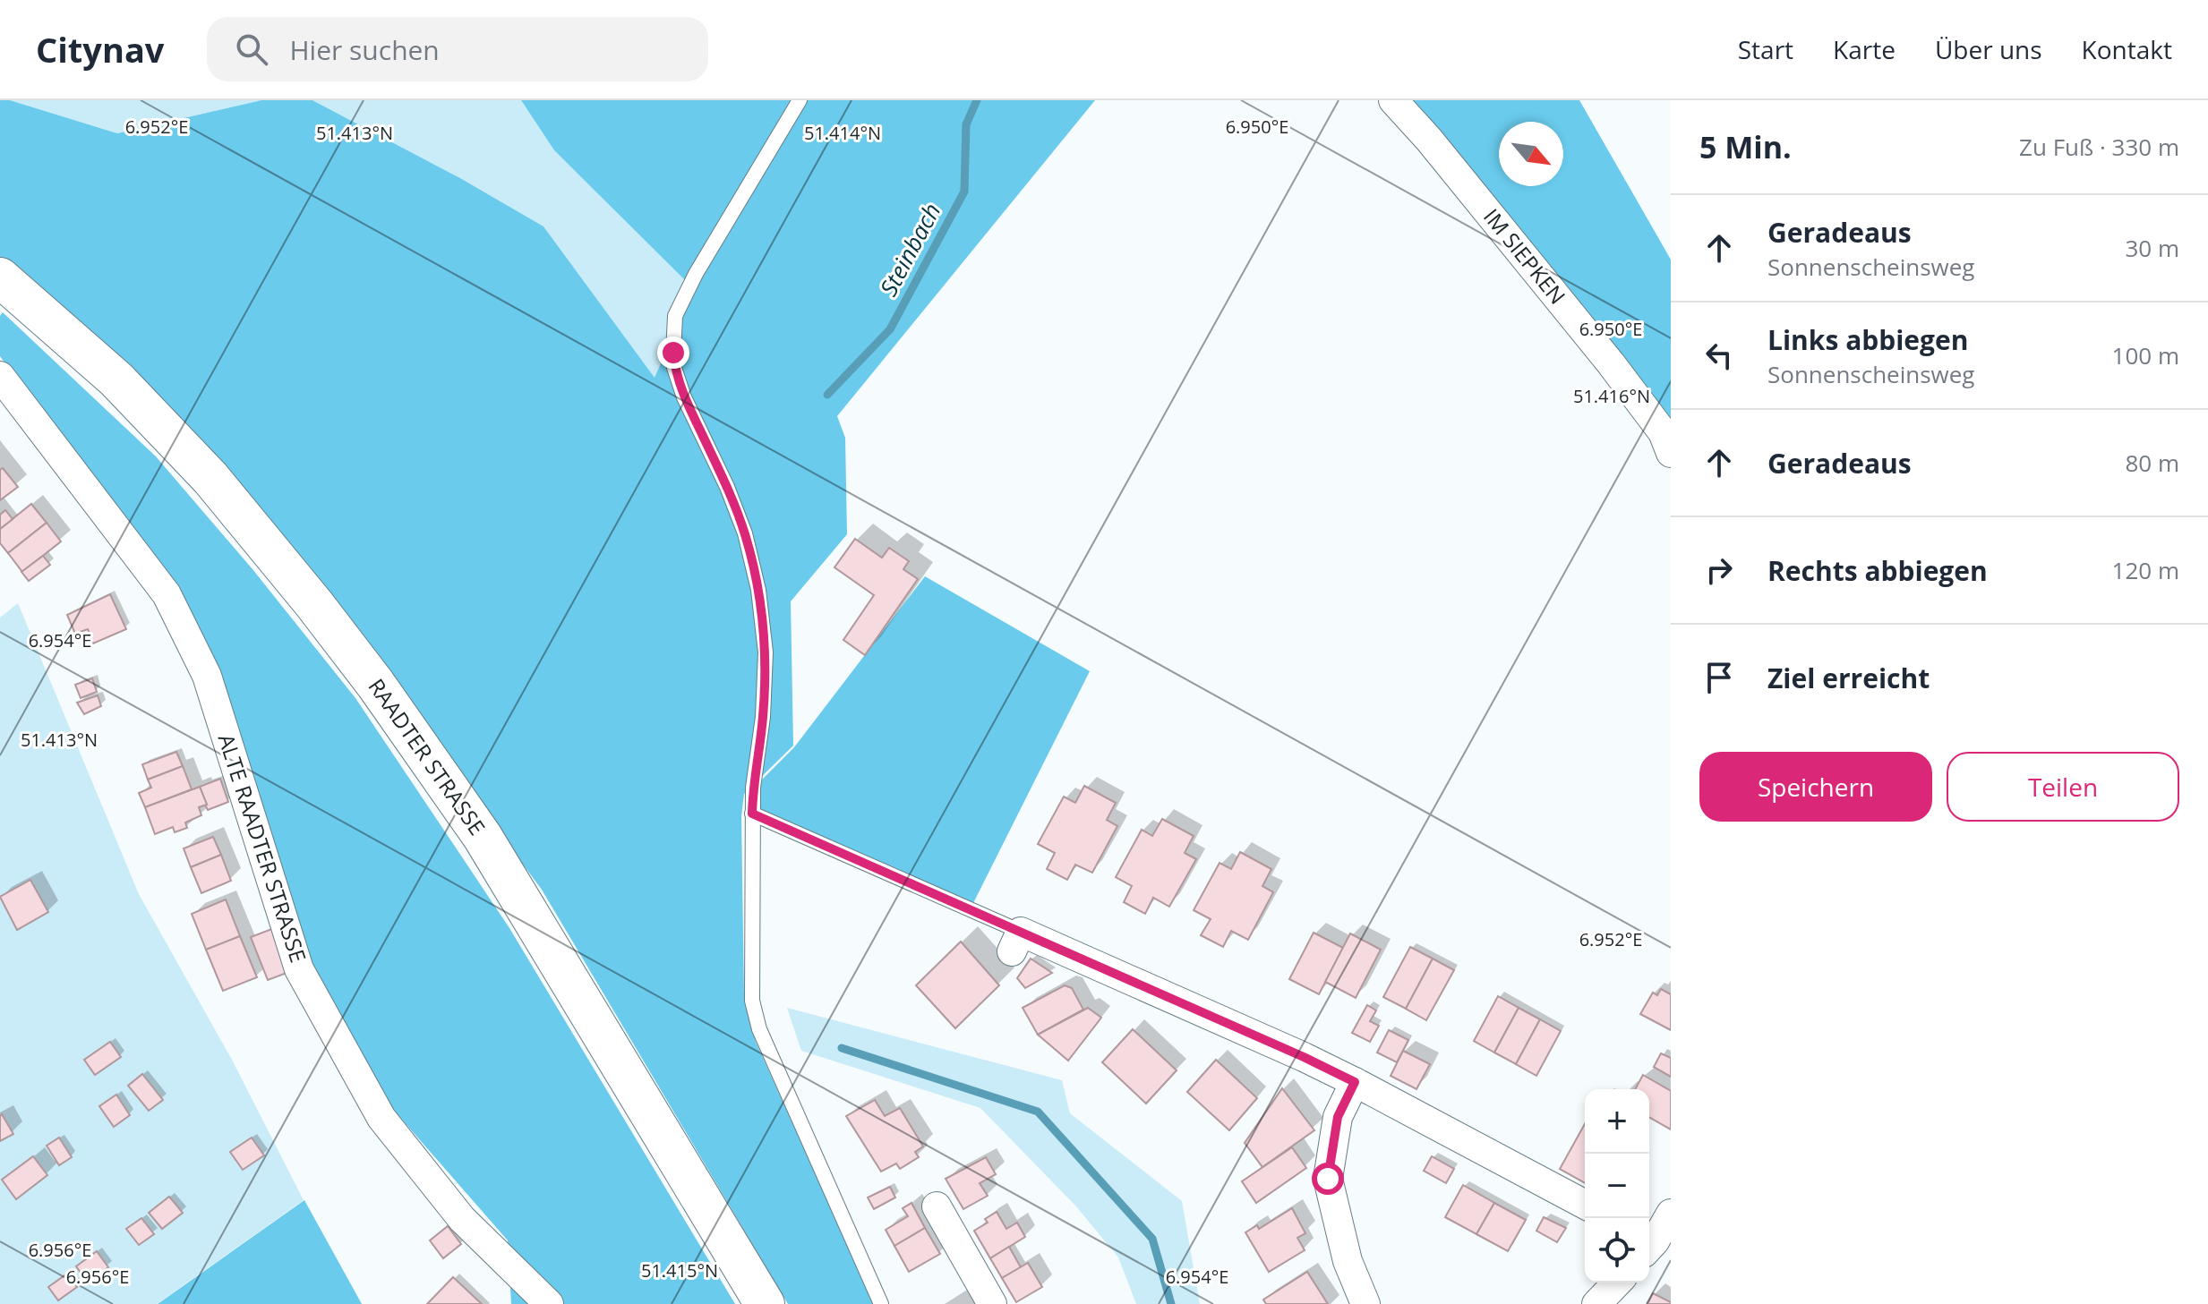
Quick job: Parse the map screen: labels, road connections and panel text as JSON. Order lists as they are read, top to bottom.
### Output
{
  "streets": {
    "main road": ["RAADTER STRASSE"],
    "street": ["IM SIEPKEN", "ALTE RAADTER STRASSE"]
  },
  "water": ["Steinbach"],
  "north": "bottom right",
  "page": {
    "header": "Citynav",
    "search": "Hier suchen",
    "nav": [
      "Start",
      "Karte",
      "Über uns",
      "Kontakt"
    ],
    "heading": ["5 Min.", "Zu Fuß · 330 m"],
    "list": [
      ["Geradeaus", "Sonnenscheinsweg", "30 m"],
      ["Links abbiegen", "Sonnenscheinsweg", "100 m"],
      ["Geradeaus", "80 m"],
      ["Rechts abbiegen", "120 m"],
      "Ziel erreicht"
    ],
    "buttons": ["Speichern", "Teilen"],
    "map_buttons": ["+", "−"]
  },
  "coordinates": [
    "6.952°E",
    "6.950°E",
    "51.413°N",
    "51.414°N",
    "51.416°N",
    "6.954°E",
    "6.956°E",
    "51.415°N"
  ]
}
